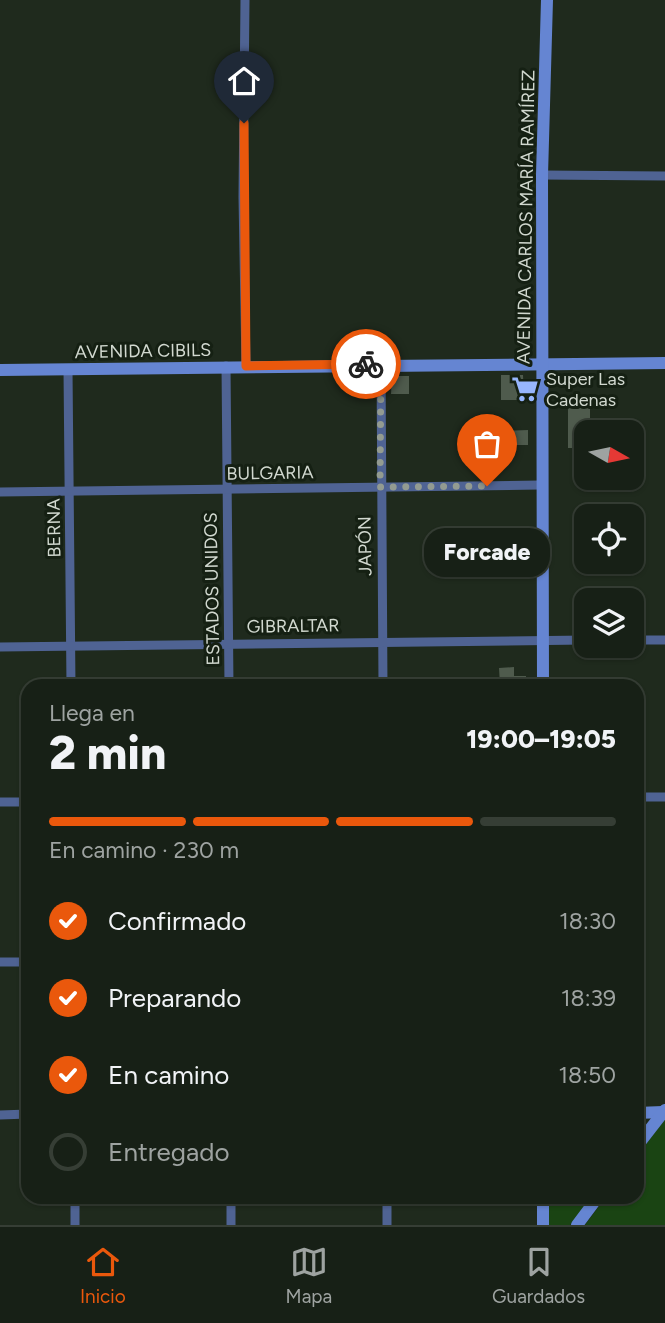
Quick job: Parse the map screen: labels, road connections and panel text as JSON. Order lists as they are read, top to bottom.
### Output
{
  "streets": {
    "street": [
      "AVENIDA CARLOS MARÍA RAMÍREZ",
      "AVENIDA CIBILS",
      "BULGARIA",
      "BERNA",
      "JAPÓN",
      "ESTADOS UNIDOS",
      "GIBRALTAR"
    ]
  },
  "crossings": [
    ["AVENIDA CARLOS MARÍA RAMÍREZ", "AVENIDA CIBILS"],
    ["AVENIDA CARLOS MARÍA RAMÍREZ", "BULGARIA"],
    ["AVENIDA CARLOS MARÍA RAMÍREZ", "GIBRALTAR"],
    ["AVENIDA CIBILS", "BERNA"],
    ["AVENIDA CIBILS", "JAPÓN"],
    ["AVENIDA CIBILS", "ESTADOS UNIDOS"],
    ["BULGARIA", "BERNA"],
    ["BULGARIA", "JAPÓN"],
    ["BULGARIA", "ESTADOS UNIDOS"],
    ["BERNA", "GIBRALTAR"],
    ["JAPÓN", "GIBRALTAR"],
    ["ESTADOS UNIDOS", "GIBRALTAR"]
  ],
  "places": {
    "supermarket": ["Super Las Cadenas"],
    "other": ["Forcade"]
  },
  "north": "right",
  "page": {
    "bubble": "Forcade",
    "heading": ["2 min", "Llega en", "19:00–19:05"],
    "bar": "En camino · 230 m",
    "list": [
      ["Confirmado", "18:30"],
      ["Preparando", "18:39"],
      ["En camino", "18:50"],
      "Entregado"
    ],
    "tabs": ["Inicio", "Mapa", "Guardados"]
  }
}
